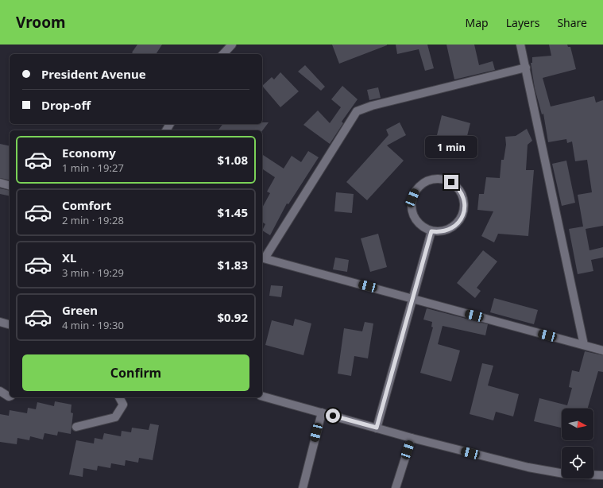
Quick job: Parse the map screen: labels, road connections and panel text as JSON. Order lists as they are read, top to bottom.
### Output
{
  "north": "right",
  "page": {
    "header": "Vroom",
    "nav": ["Map", "Layers", "Share"],
    "banner": ["President Avenue", "Drop-off"],
    "bubble": "1 min",
    "list": [
      {
        "name": "Economy",
        "note": "1 min · 19:27",
        "value": "$1.08"
      },
      {
        "name": "Comfort",
        "note": "2 min · 19:28",
        "value": "$1.45"
      },
      {
        "name": "XL",
        "note": "3 min · 19:29",
        "value": "$1.83"
      },
      {
        "name": "Green",
        "note": "4 min · 19:30",
        "value": "$0.92"
      }
    ],
    "buttons": "Confirm"
  }
}
